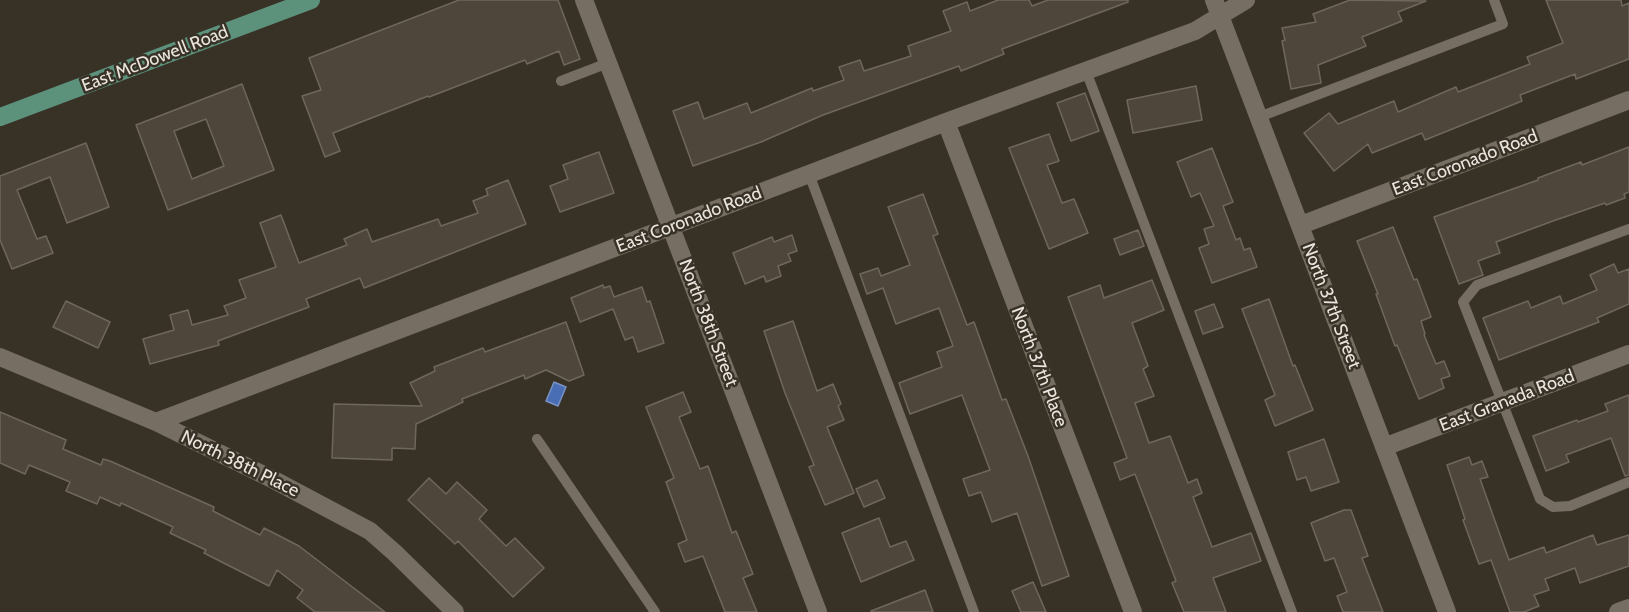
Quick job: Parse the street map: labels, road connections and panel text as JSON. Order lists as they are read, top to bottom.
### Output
{
  "streets": {
    "main road": ["East McDowell Road"],
    "street": [
      "East Coronado Road",
      "North 37th Street",
      "North 38th Street",
      "North 37th Place",
      "East Granada Road",
      "North 38th Place"
    ]
  },
  "crossings": [
    ["East Coronado Road", "North 37th Street"],
    ["East Coronado Road", "North 38th Street"],
    ["East Coronado Road", "North 37th Place"],
    ["East Coronado Road", "North 38th Place"],
    ["North 37th Street", "East Granada Road"]
  ]
}
